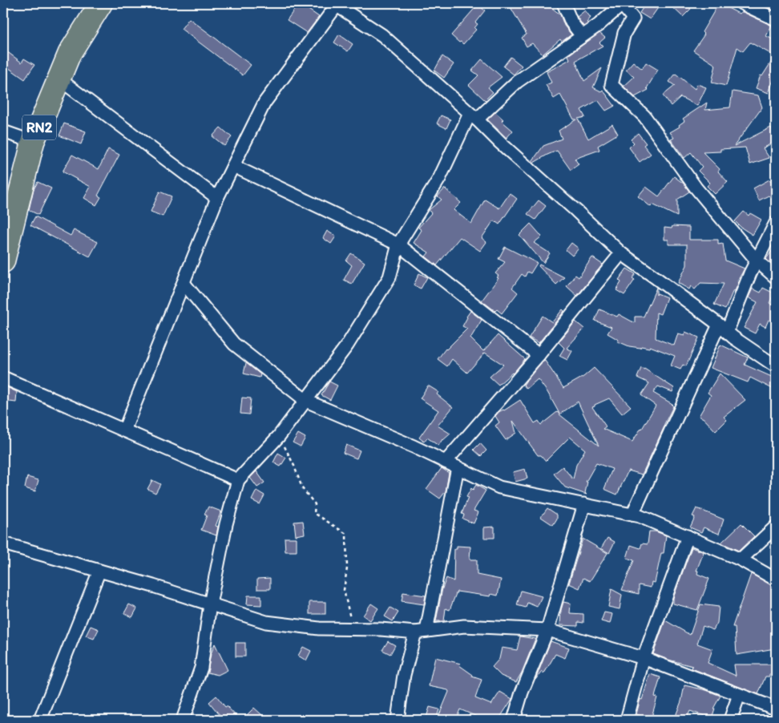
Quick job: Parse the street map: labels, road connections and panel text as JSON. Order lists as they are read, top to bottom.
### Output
{
  "streets": {
    "highway": ["RN2"]
  }
}
